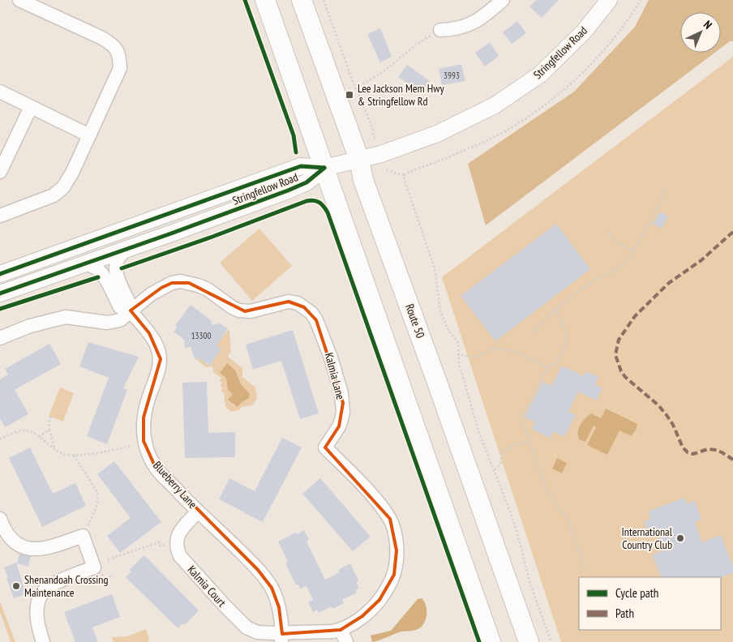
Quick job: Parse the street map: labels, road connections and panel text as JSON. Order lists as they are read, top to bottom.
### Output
{
  "streets": {
    "highway": ["Route 50"],
    "main road": ["Stringfellow Road"],
    "street": ["Kalmia Lane", "Blueberry Lane", "Kalmia Court"]
  },
  "crossings": [
    ["Stringfellow Road", "Route 50"],
    ["Stringfellow Road", "Blueberry Lane"],
    ["Kalmia Lane", "Blueberry Lane"],
    ["Kalmia Lane", "Kalmia Court"],
    ["Blueberry Lane", "Kalmia Court"]
  ],
  "places": {
    "transit": ["Lee Jackson Mem Hwy & Stringfellow Rd"],
    "other": ["International Country Club", "Shenandoah Crossing Maintenance"]
  },
  "house_numbers": ["3993", "13300"],
  "legend": ["Cycle path", "Path"],
  "north": "top right"
}
